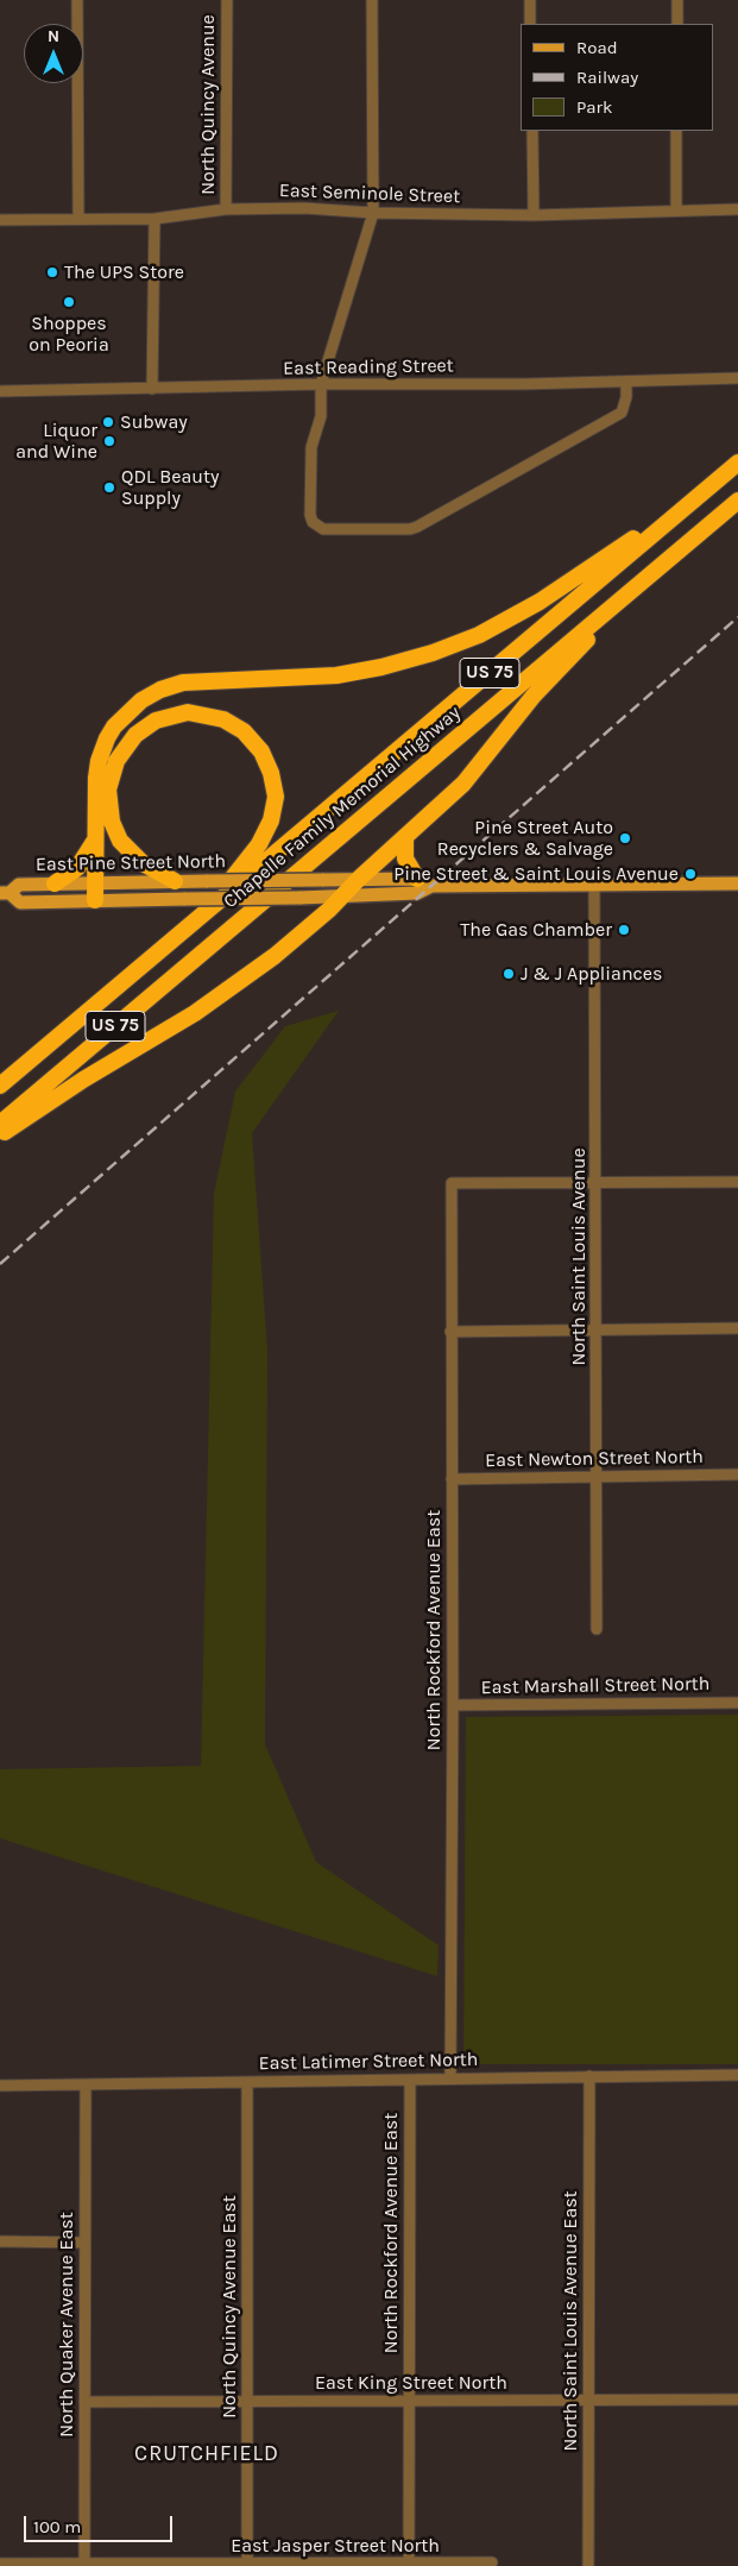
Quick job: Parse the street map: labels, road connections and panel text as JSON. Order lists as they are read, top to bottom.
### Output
{
  "streets": {
    "highway": ["US 75", "Chapelle Family Memorial Highway"],
    "main road": ["East Pine Street North"],
    "street": [
      "North Quincy Avenue",
      "East Seminole Street",
      "East Reading Street",
      "North Saint Louis Avenue",
      "East Newton Street North",
      "North Rockford Avenue East",
      "East Marshall Street North",
      "East Latimer Street North",
      "North Quincy Avenue East",
      "North Saint Louis Avenue East",
      "North Quaker Avenue East",
      "East King Street North",
      "East Jasper Street North"
    ]
  },
  "crossings": [
    ["North Quincy Avenue", "East Seminole Street"],
    ["East Pine Street North", "North Saint Louis Avenue"],
    ["North Saint Louis Avenue", "East Newton Street North"],
    ["North Saint Louis Avenue", "North Rockford Avenue East"],
    ["East Newton Street North", "North Rockford Avenue East"],
    ["North Rockford Avenue East", "East Marshall Street North"],
    ["North Rockford Avenue East", "East Latimer Street North"],
    ["North Rockford Avenue East", "East King Street North"],
    ["North Rockford Avenue East", "East Jasper Street North"],
    ["East Latimer Street North", "North Quincy Avenue East"],
    ["East Latimer Street North", "North Saint Louis Avenue East"],
    ["East Latimer Street North", "North Quaker Avenue East"],
    ["North Quincy Avenue East", "East King Street North"],
    ["North Quincy Avenue East", "East Jasper Street North"],
    ["North Saint Louis Avenue East", "East King Street North"],
    ["North Quaker Avenue East", "East King Street North"],
    ["North Quaker Avenue East", "East Jasper Street North"]
  ],
  "districts": ["CRUTCHFIELD"],
  "places": [
    "The UPS Store",
    "Shoppes on Peoria",
    "Subway",
    "Liquor and Wine",
    "QDL Beauty Supply",
    "Pine Street Auto Recyclers & Salvage",
    "Pine Street & Saint Louis Avenue",
    "The Gas Chamber",
    "J & J Appliances"
  ],
  "legend": ["Road", "Railway", "Park"],
  "scale_bar": "100 m",
  "north": "top"
}
